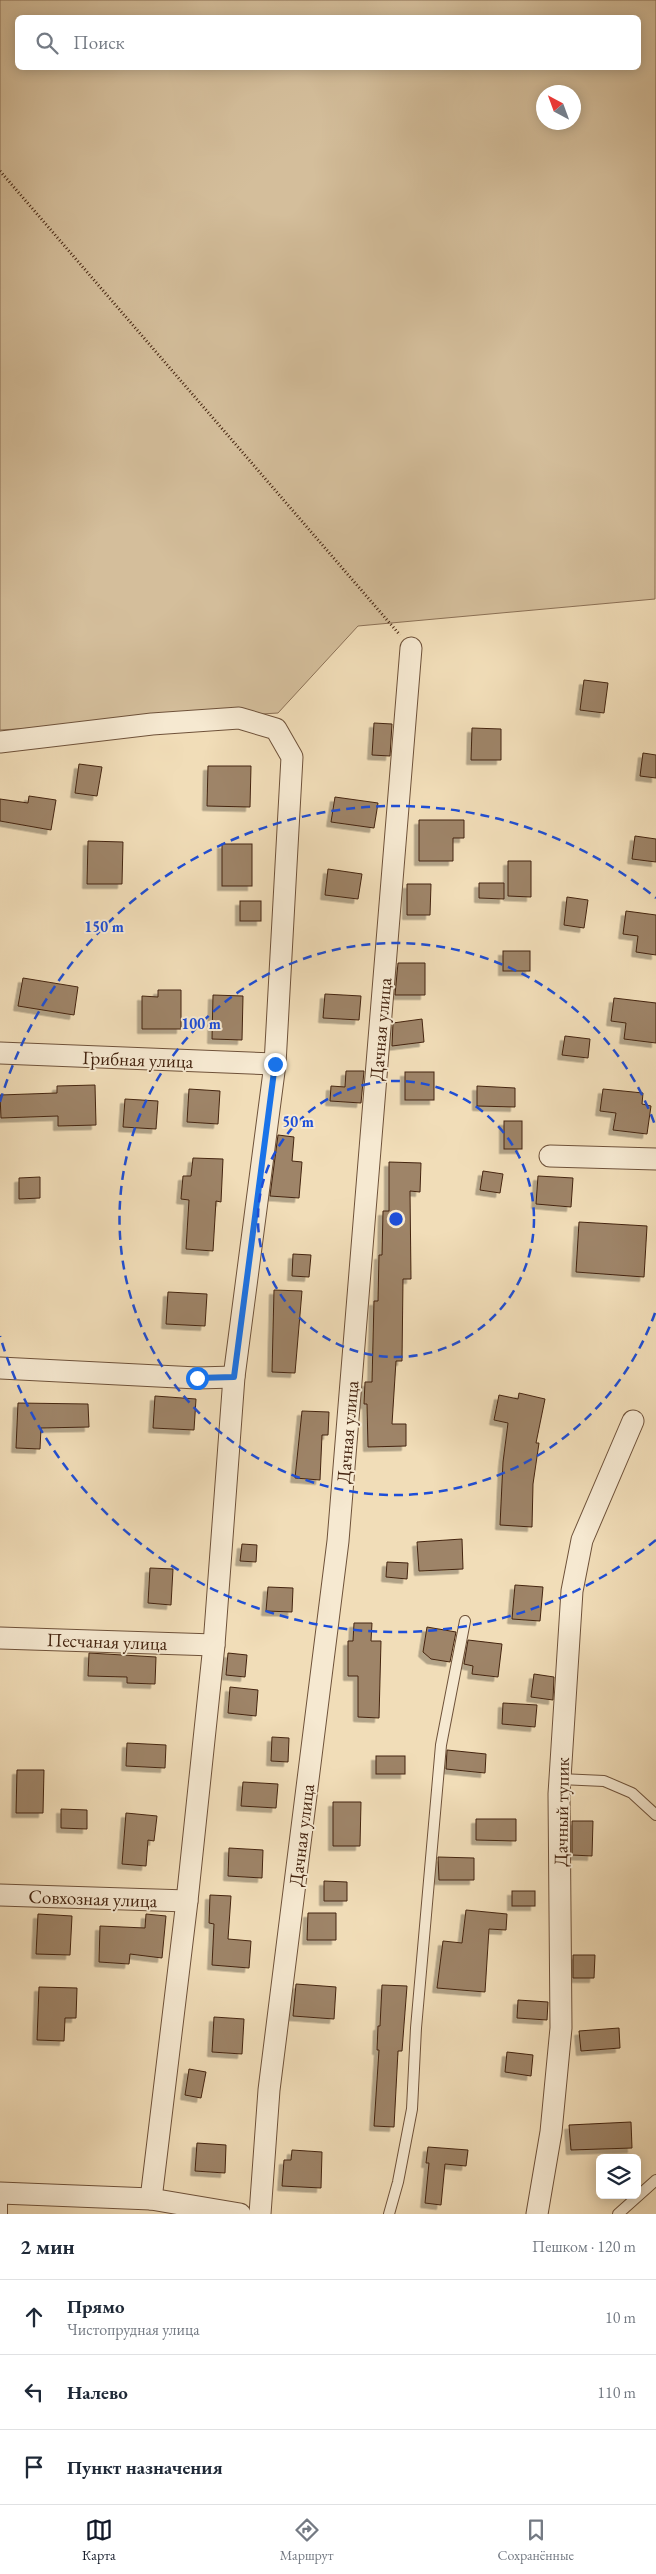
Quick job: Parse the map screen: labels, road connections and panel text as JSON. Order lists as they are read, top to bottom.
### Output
{
  "streets": {
    "street": [
      "Дачная улица",
      "Грибная улица",
      "Песчаная улица",
      "Дачный тупик",
      "Совхозная улица"
    ]
  },
  "north": "top left",
  "page": {
    "search": "Поиск",
    "heading": ["2 мин", "Пешком · 120 m"],
    "list": [
      ["Прямо", "Чистопрудная улица", "10 m"],
      ["Налево", "110 m"],
      "Пункт назначения"
    ],
    "nav": ["Карта", "Маршрут", "Сохранённые"]
  },
  "rings": ["150 m", "100 m", "50 m"]
}
